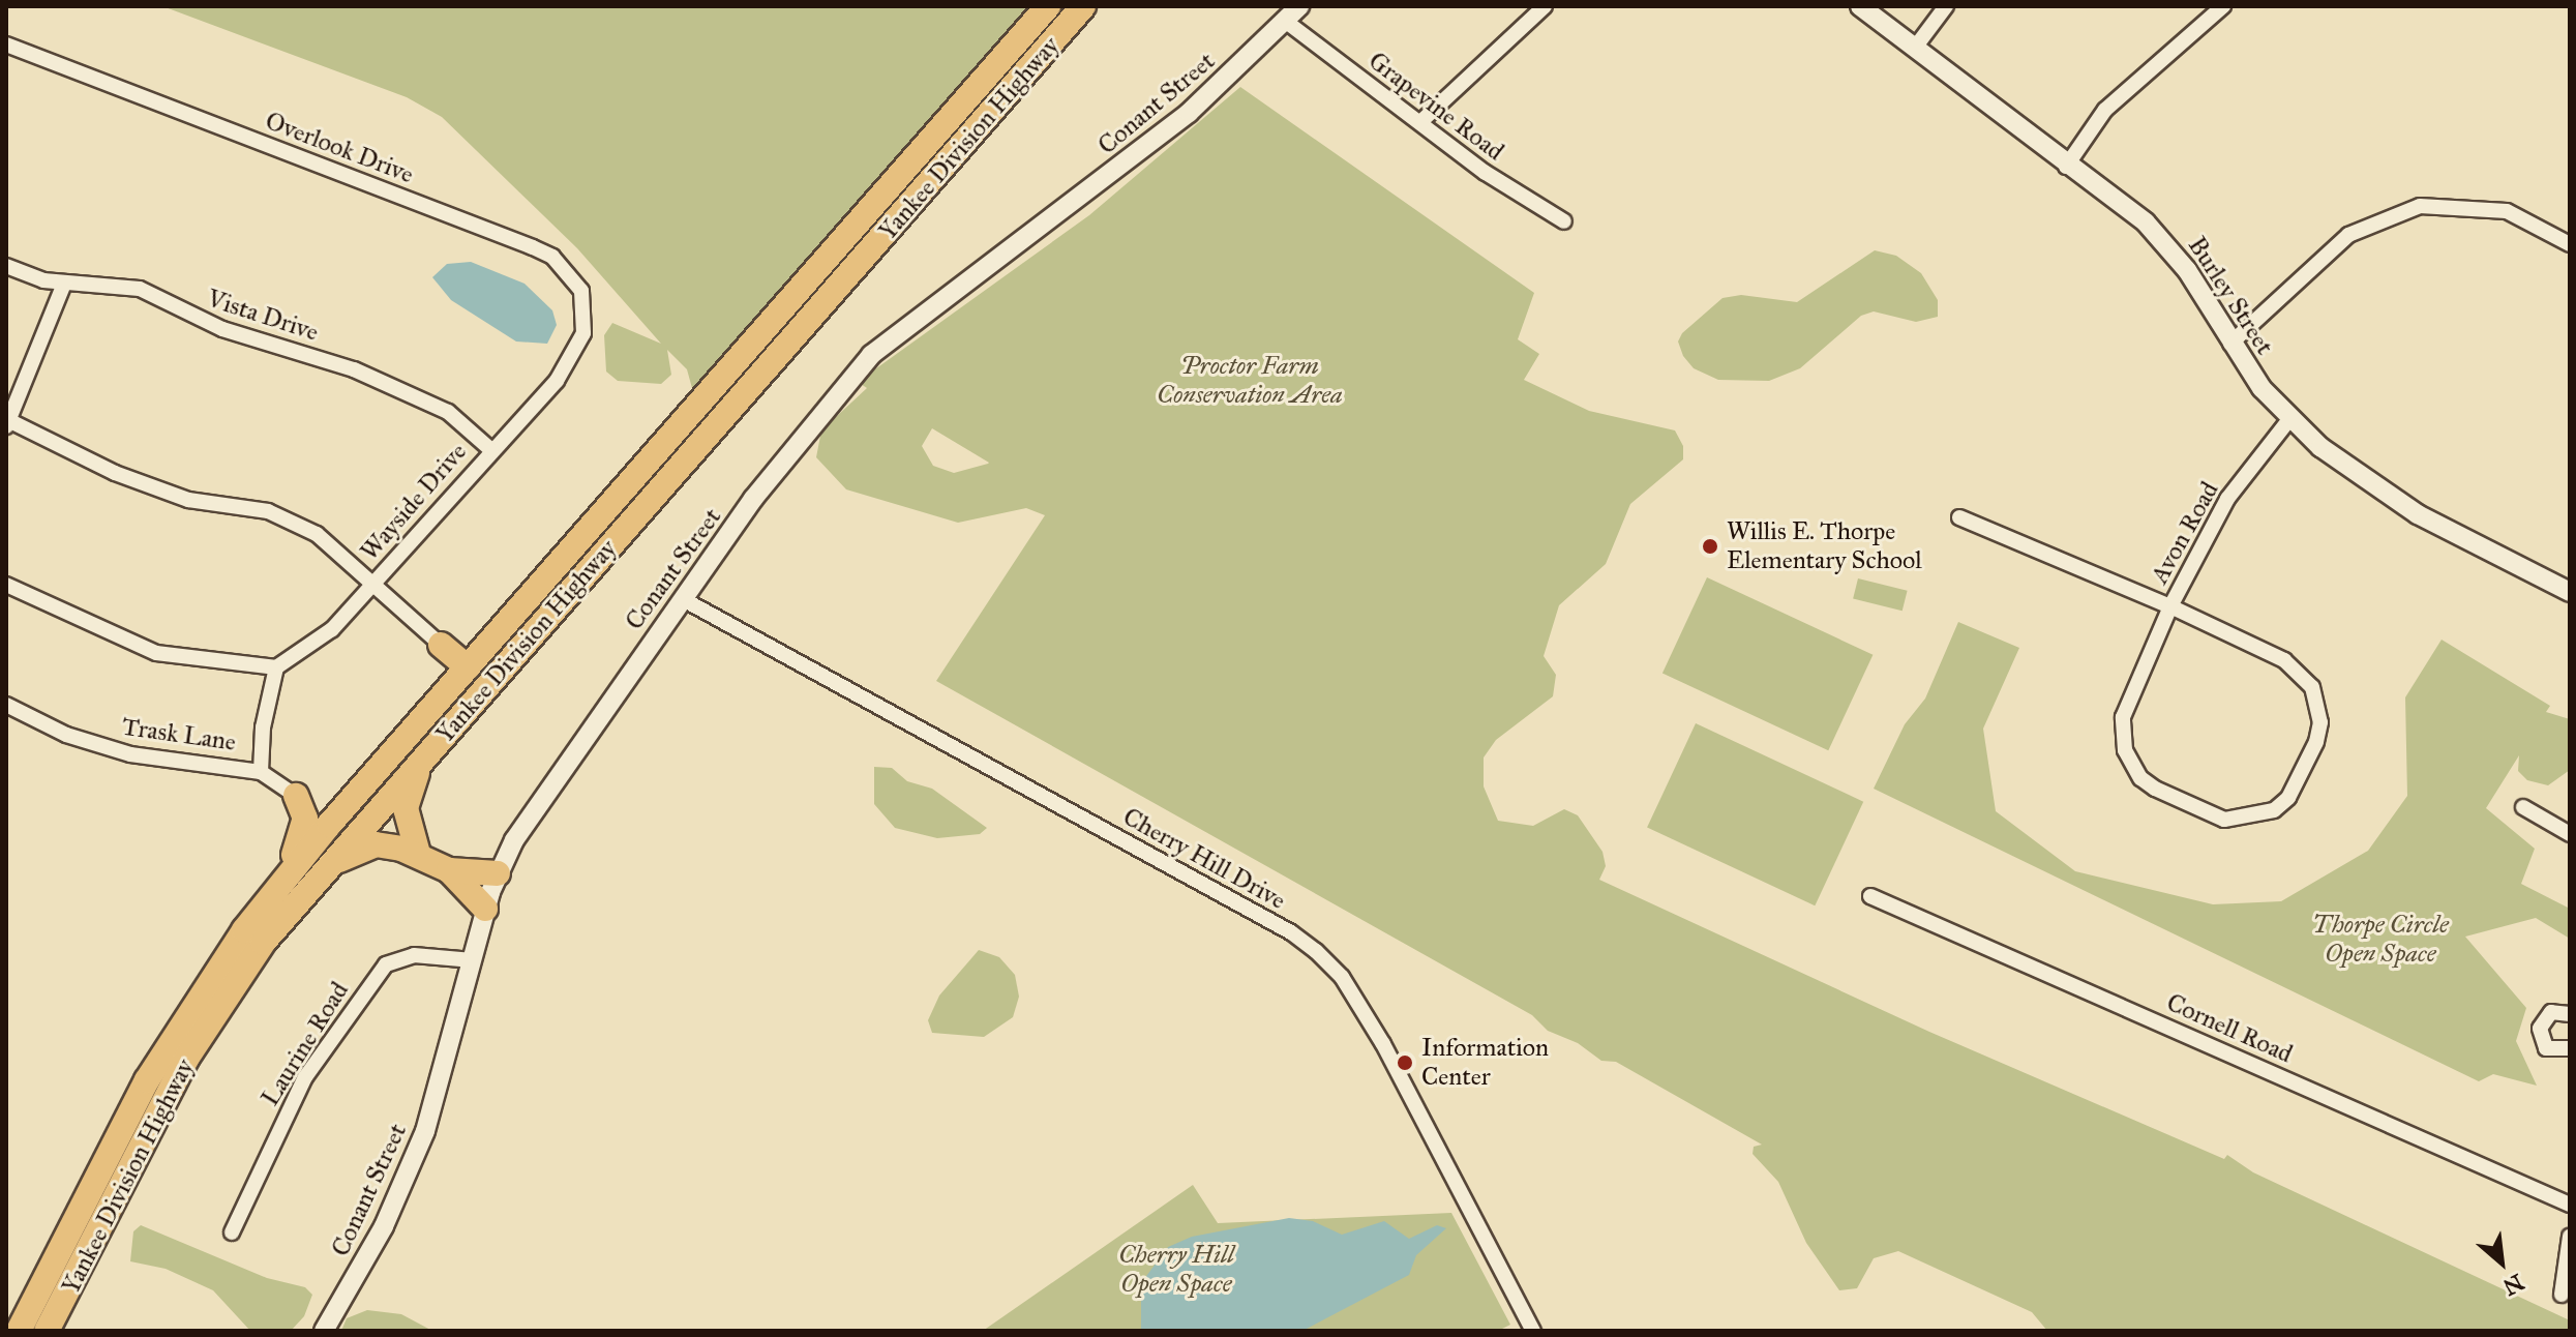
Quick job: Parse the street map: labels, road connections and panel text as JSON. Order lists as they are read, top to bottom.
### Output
{
  "streets": {
    "highway": ["Yankee Division Highway"],
    "main road": ["Conant Street", "Burley Street"],
    "street": [
      "Grapevine Road",
      "Overlook Drive",
      "Vista Drive",
      "Wayside Drive",
      "Avon Road",
      "Trask Lane",
      "Cherry Hill Drive",
      "Cornell Road",
      "Laurine Road"
    ]
  },
  "crossings": [
    ["Conant Street", "Grapevine Road"],
    ["Conant Street", "Cherry Hill Drive"],
    ["Conant Street", "Laurine Road"],
    ["Overlook Drive", "Wayside Drive"],
    ["Burley Street", "Avon Road"],
    ["Vista Drive", "Wayside Drive"]
  ],
  "parks": ["Proctor Farm Conservation Area", "Thorpe Circle Open Space", "Cherry Hill Open Space"],
  "places": ["Willis E. Thorpe Elementary School", "Information Center"],
  "north": "bottom right"
}
